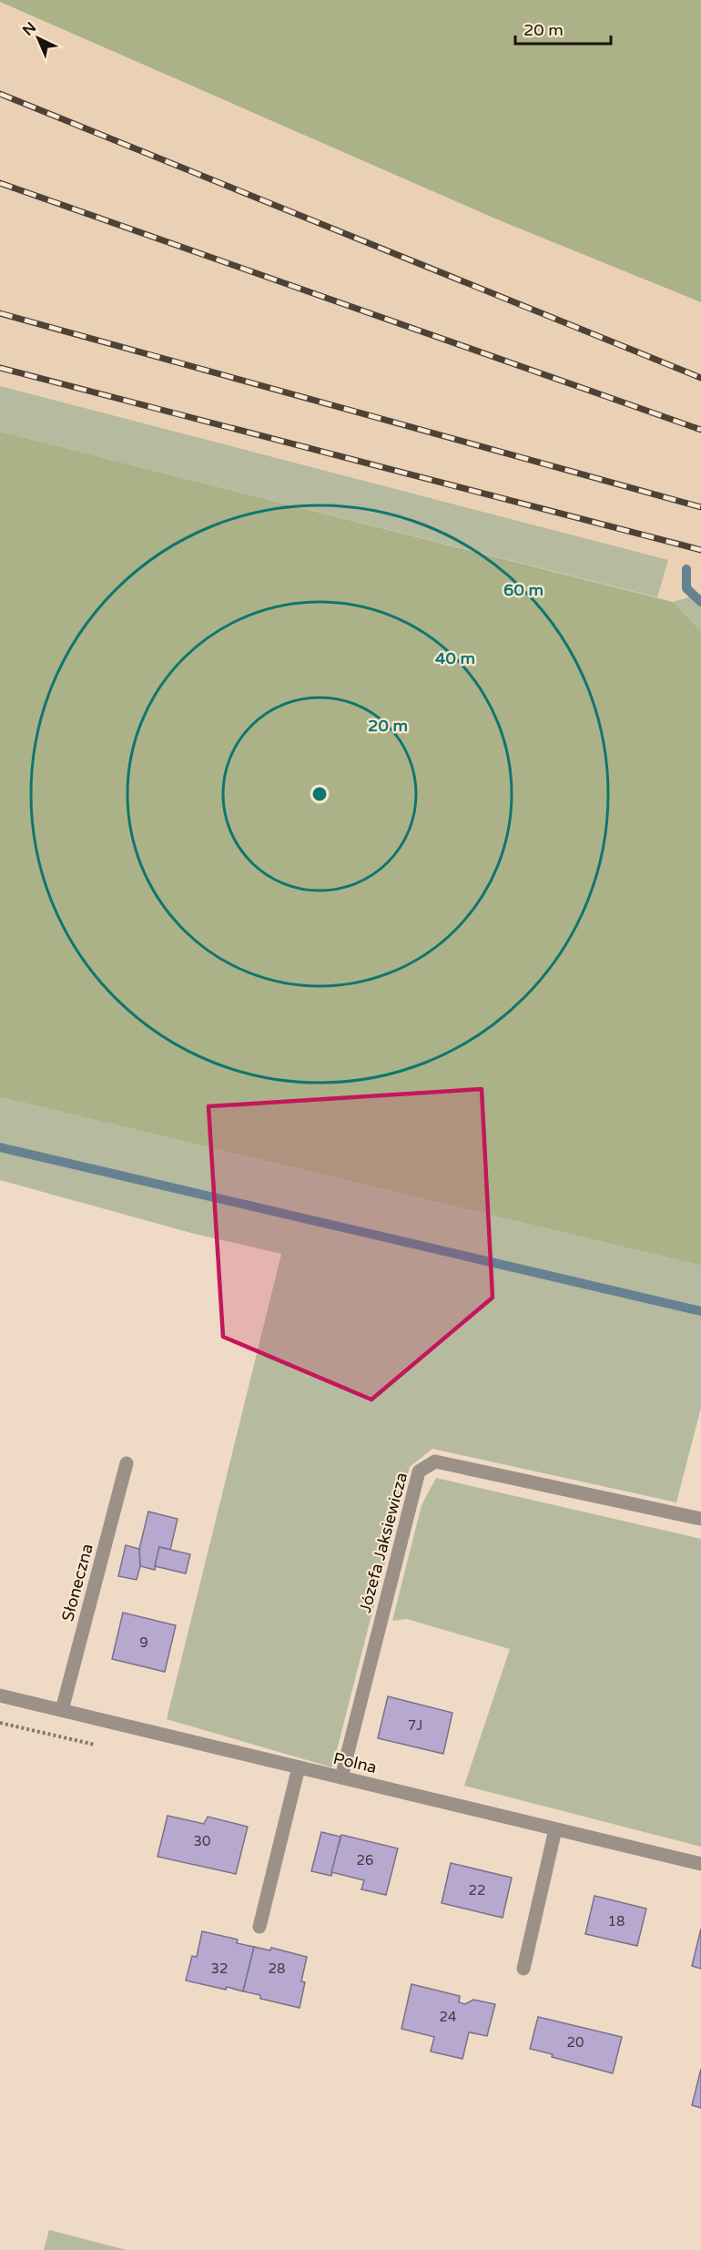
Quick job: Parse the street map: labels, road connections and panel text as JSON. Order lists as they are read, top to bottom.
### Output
{
  "streets": {
    "street": ["Józefa Jaksiewicza", "Słoneczna", "Polna"]
  },
  "crossings": [
    ["Józefa Jaksiewicza", "Polna"],
    ["Słoneczna", "Polna"]
  ],
  "house_numbers": [
    "9",
    "7J",
    "30",
    "26",
    "22",
    "18",
    "32",
    "28",
    "24",
    "20"
  ],
  "scale_bar": "20 m",
  "north": "top left",
  "rings": ["60 m", "40 m", "20 m"]
}
